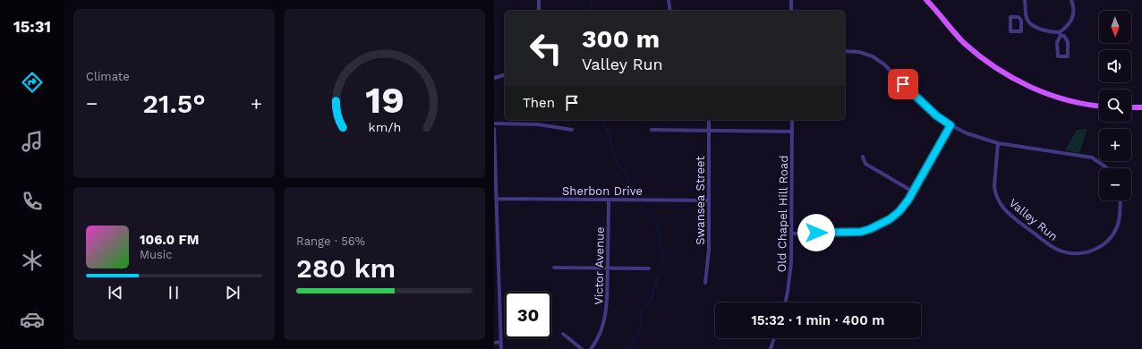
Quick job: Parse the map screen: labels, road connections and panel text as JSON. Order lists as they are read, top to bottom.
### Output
{
  "streets": {
    "street": [
      "Sherbon Drive",
      "Swansea Street",
      "Old Chapel Hill Road",
      "Valley Run",
      "Victor Avenue"
    ]
  },
  "crossings": [
    ["Sherbon Drive", "Swansea Street"],
    ["Sherbon Drive", "Victor Avenue"]
  ],
  "north": "bottom",
  "page": {
    "tabs": "15:31",
    "tile": [
      "Climate",
      ["Range · 56%", "280 km"]
    ],
    "map_buttons": ["+", "−"],
    "turn": ["300 m", "Valley Run"],
    "then": "Then",
    "heat": ["−", "21.5°", "+"],
    "song": ["106.0 FM", "Music"],
    "limit": "30",
    "trip": "15:32 · 1 min · 400 m",
    "gauge": ["19", "km/h"]
  }
}
